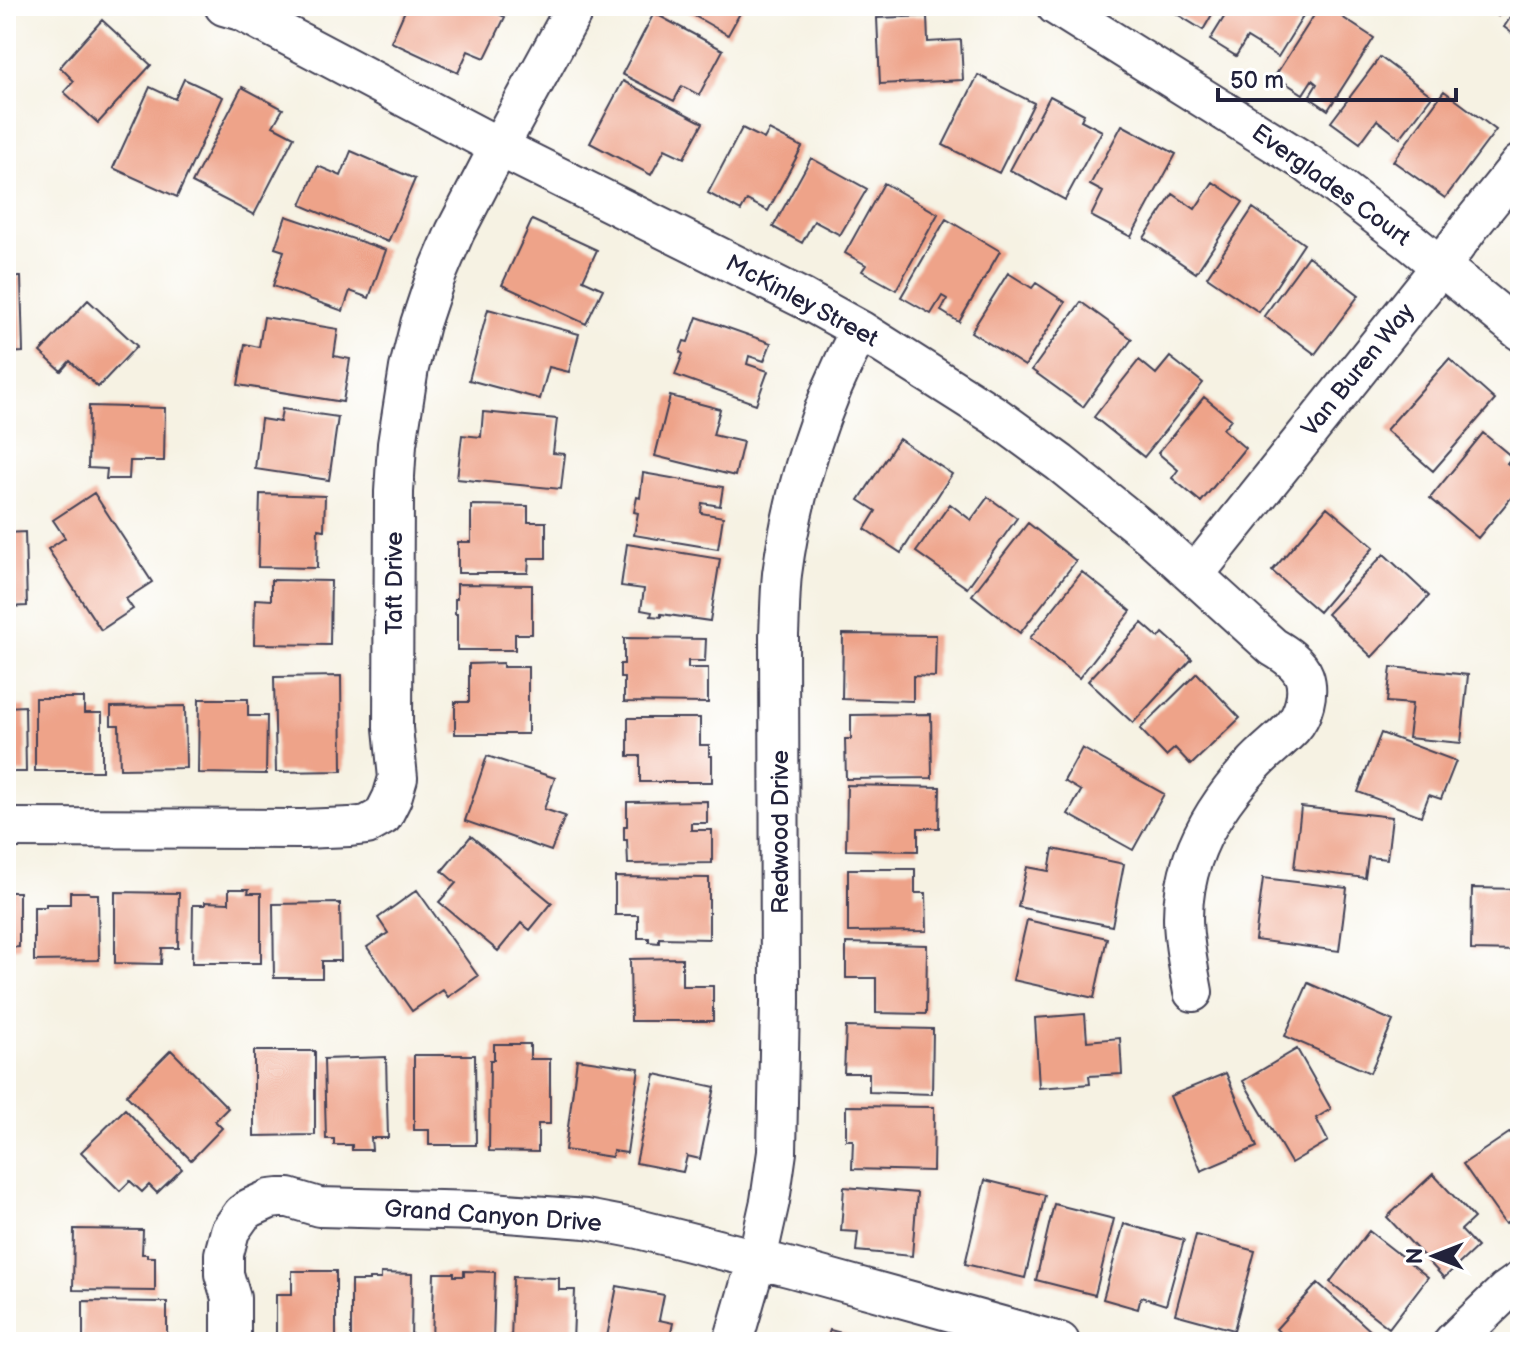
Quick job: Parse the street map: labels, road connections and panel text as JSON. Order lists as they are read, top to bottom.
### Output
{
  "streets": {
    "street": [
      "Everglades Court",
      "McKinley Street",
      "Van Buren Way",
      "Taft Drive",
      "Redwood Drive",
      "Grand Canyon Drive"
    ]
  },
  "crossings": [
    ["Everglades Court", "Van Buren Way"],
    ["McKinley Street", "Van Buren Way"],
    ["McKinley Street", "Taft Drive"],
    ["McKinley Street", "Redwood Drive"],
    ["Redwood Drive", "Grand Canyon Drive"]
  ],
  "scale_bar": "50 m",
  "north": "left"
}
